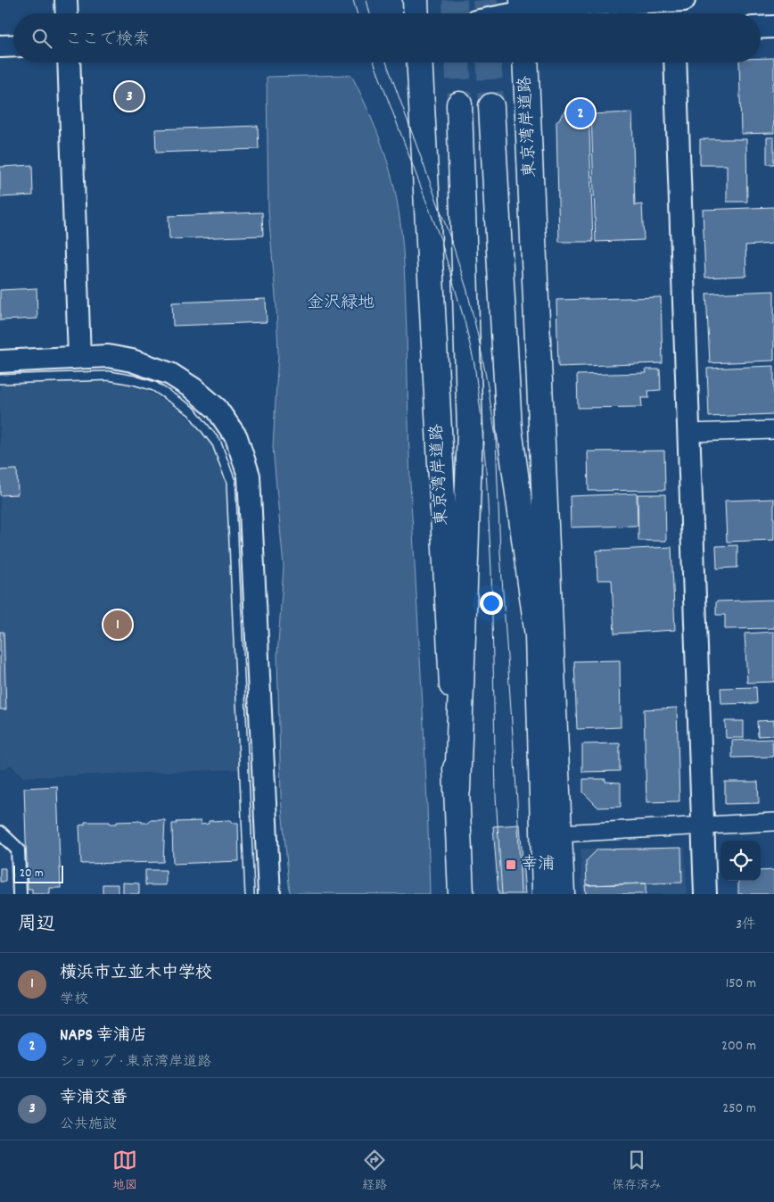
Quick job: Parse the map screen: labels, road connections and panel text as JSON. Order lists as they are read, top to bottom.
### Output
{
  "streets": {
    "highway": ["東京湾岸道路"]
  },
  "parks": ["金沢緑地"],
  "places": {
    "transit": ["幸浦"]
  },
  "scale_bar": "20 m",
  "page": {
    "search": "ここで検索",
    "pins": ["3", "2", "1"],
    "scale": "20 m",
    "heading": ["周辺", "3件"],
    "list": [
      {
        "mark": "1",
        "name": "横浜市立並木中学校",
        "note": "学校",
        "value": "150 m"
      },
      {
        "mark": "2",
        "name": "NAPS 幸浦店",
        "note": "ショップ · 東京湾岸道路",
        "value": "200 m"
      },
      {
        "mark": "3",
        "name": "幸浦交番",
        "note": "公共施設",
        "value": "250 m"
      }
    ],
    "nav": ["地図", "経路", "保存済み"]
  }
}
